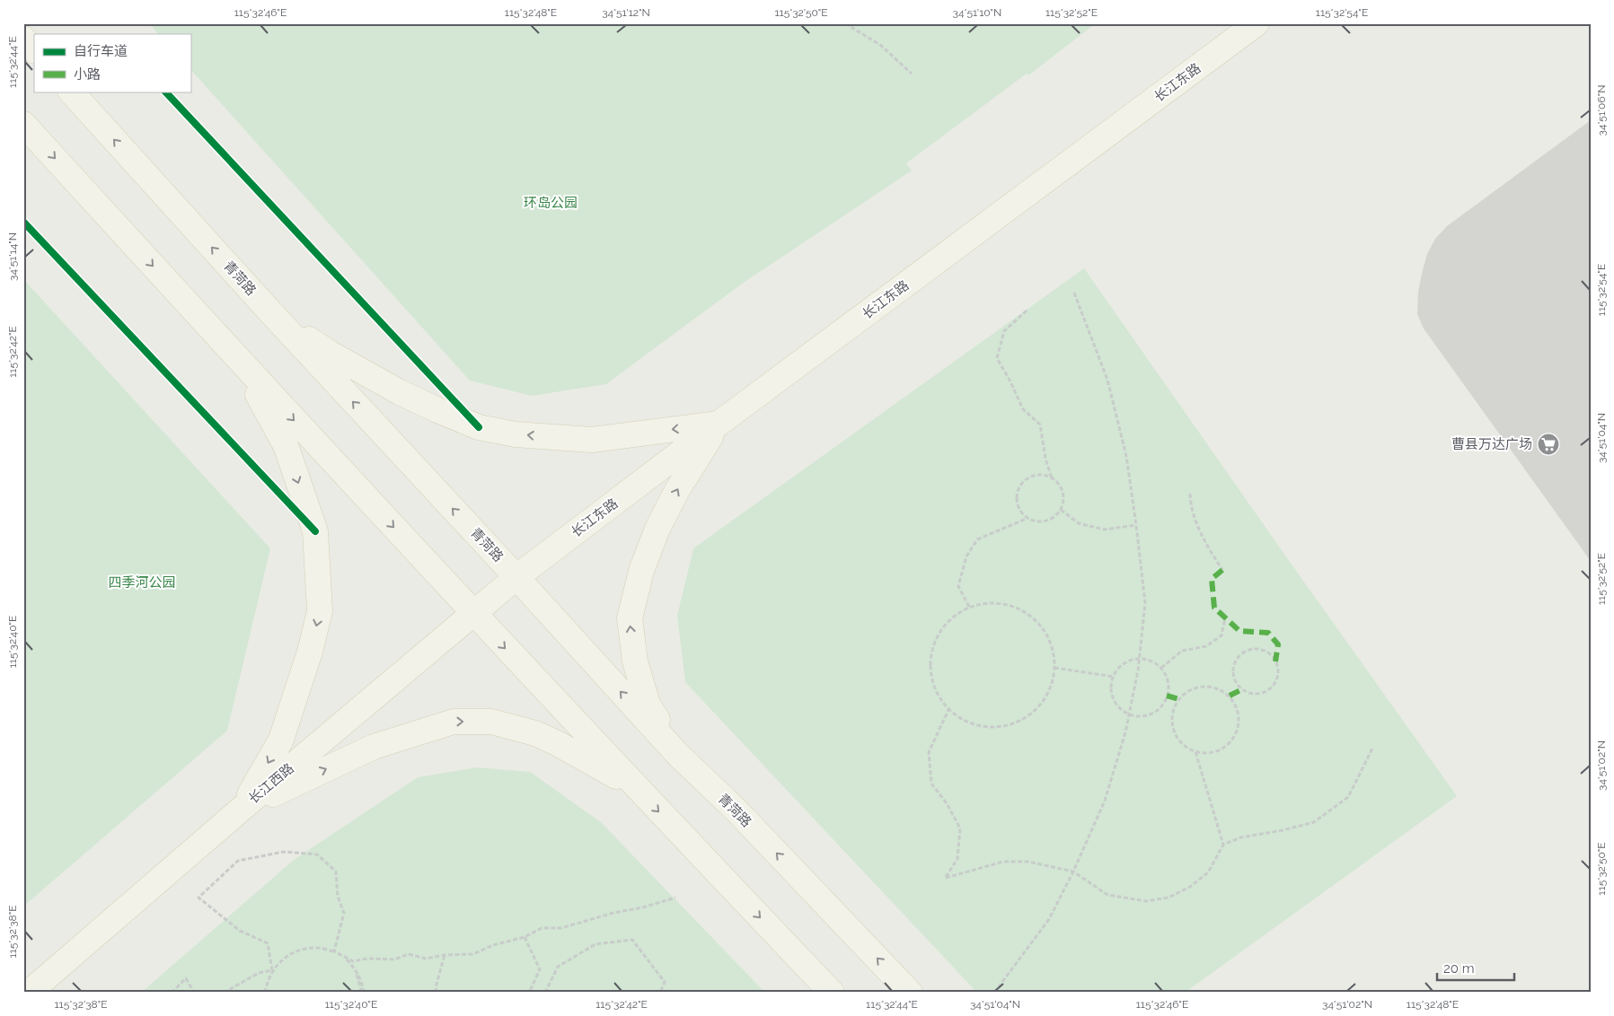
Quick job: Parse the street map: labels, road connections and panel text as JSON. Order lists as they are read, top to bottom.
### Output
{
  "streets": {
    "main road": ["长江东路", "青菏路", "长江西路"]
  },
  "crossings": [
    ["长江东路", "青菏路"],
    ["长江东路", "长江西路"],
    ["青菏路", "长江西路"]
  ],
  "parks": ["环岛公园", "四季河公园"],
  "places": {
    "supermarket": ["曹县万达广场"]
  },
  "legend": ["自行车道", "小路"],
  "scale_bar": "20 m",
  "coordinates": [
    "115°32'46\"E",
    "115°32'48\"E",
    "34°51'12\"N",
    "115°32'50\"E",
    "34°51'10\"N",
    "115°32'52\"E",
    "115°32'54\"E",
    "115°32'44\"E",
    "34°51'06\"N",
    "34°51'14\"N",
    "115°32'42\"E",
    "34°51'04\"N",
    "115°32'40\"E",
    "34°51'02\"N",
    "115°32'38\"E"
  ]
}
